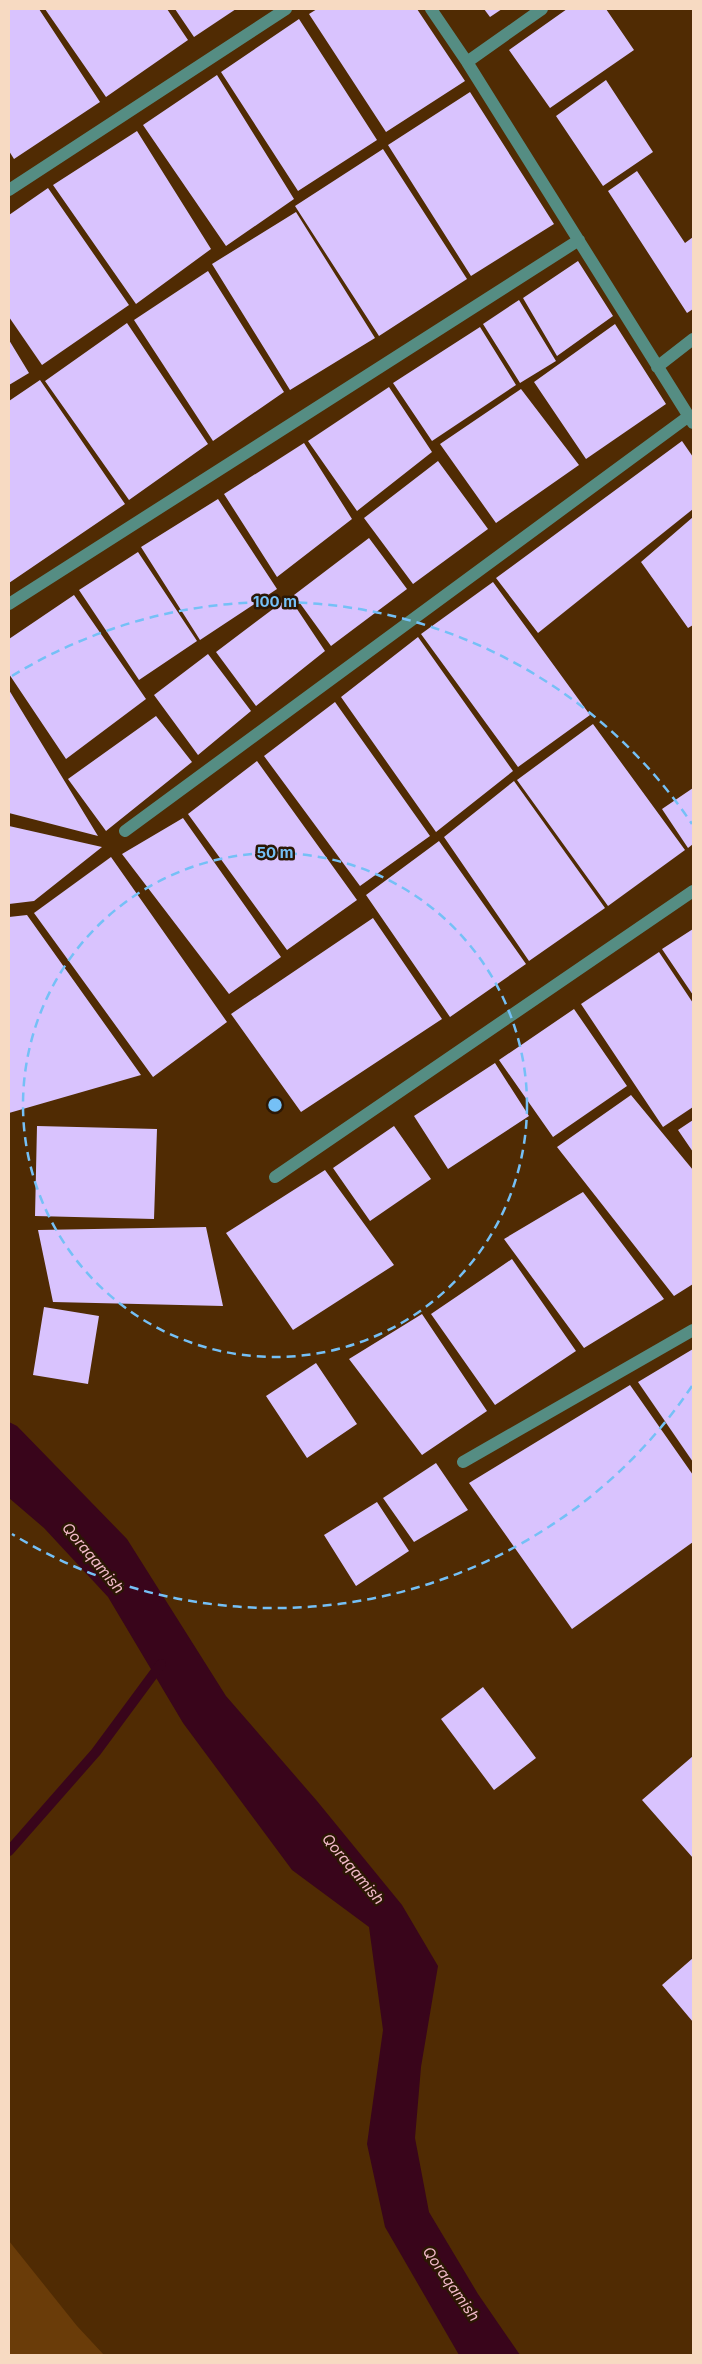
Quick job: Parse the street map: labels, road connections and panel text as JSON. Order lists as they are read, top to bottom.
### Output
{
  "water": ["Qoraqamish"],
  "rings": ["100 m", "50 m"]
}
